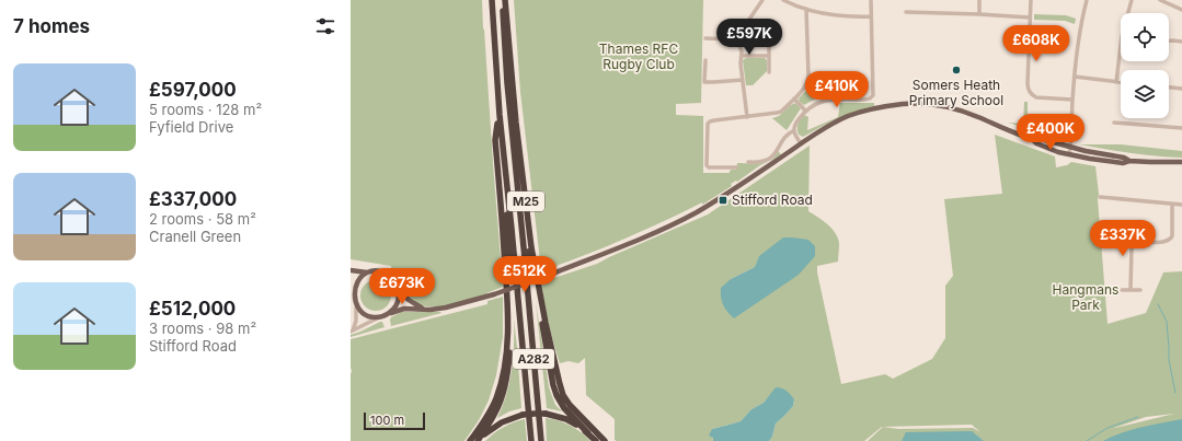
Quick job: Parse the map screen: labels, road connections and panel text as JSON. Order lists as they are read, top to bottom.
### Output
{
  "streets": {
    "highway": ["M25", "A282"]
  },
  "crossings": [
    ["M25", "A282"]
  ],
  "parks": ["Thames RFC Rugby Club", "Hangmans Park"],
  "places": {
    "other": ["Somers Heath Primary School"],
    "transit": ["Stifford Road"]
  },
  "scale_bar": "100 m",
  "page": {
    "heading": "7 homes",
    "price": [
      "£597K",
      "£608K",
      "£410K",
      "£400K",
      "£337K",
      "£512K",
      "£673K"
    ],
    "list": [
      {
        "name": "£597,000",
        "note": "5 rooms · 128 m² · Fyfield Drive"
      },
      {
        "name": "£337,000",
        "note": "2 rooms · 58 m² · Cranell Green"
      },
      {
        "name": "£512,000",
        "note": "3 rooms · 98 m² · Stifford Road"
      }
    ],
    "scale": "100 m"
  }
}
